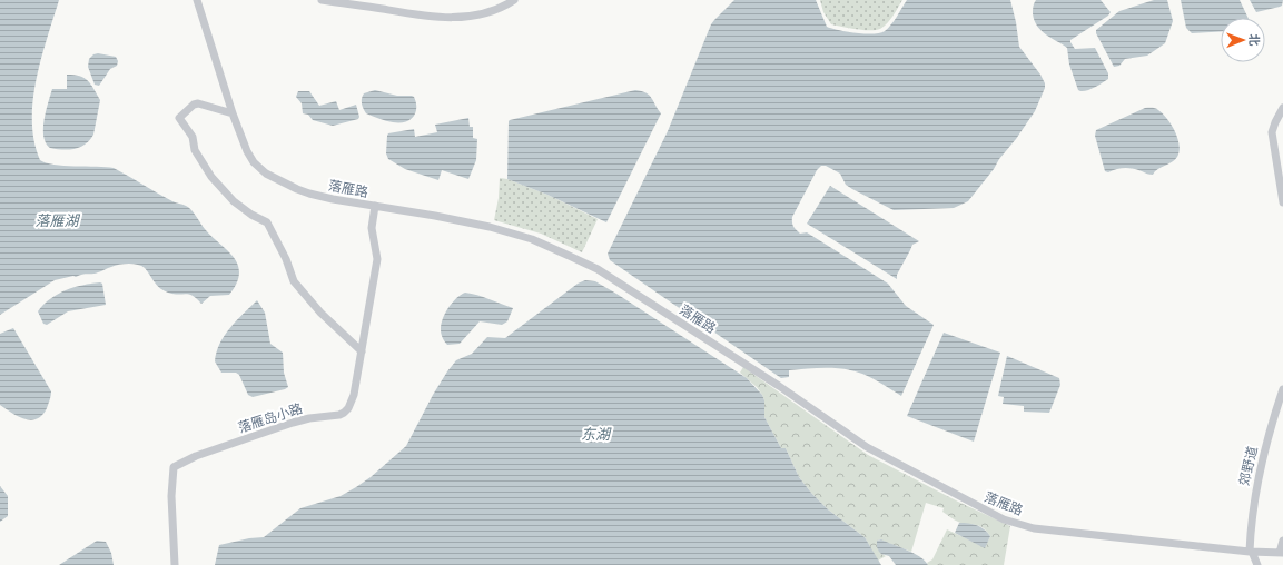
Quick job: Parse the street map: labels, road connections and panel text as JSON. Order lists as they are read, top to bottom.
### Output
{
  "streets": {
    "street": ["落雁路", "落雁岛小路", "郊野道"]
  },
  "crossings": [
    ["落雁路", "落雁岛小路"],
    ["落雁路", "郊野道"]
  ],
  "water": ["落雁湖", "东湖"],
  "north": "right"
}
